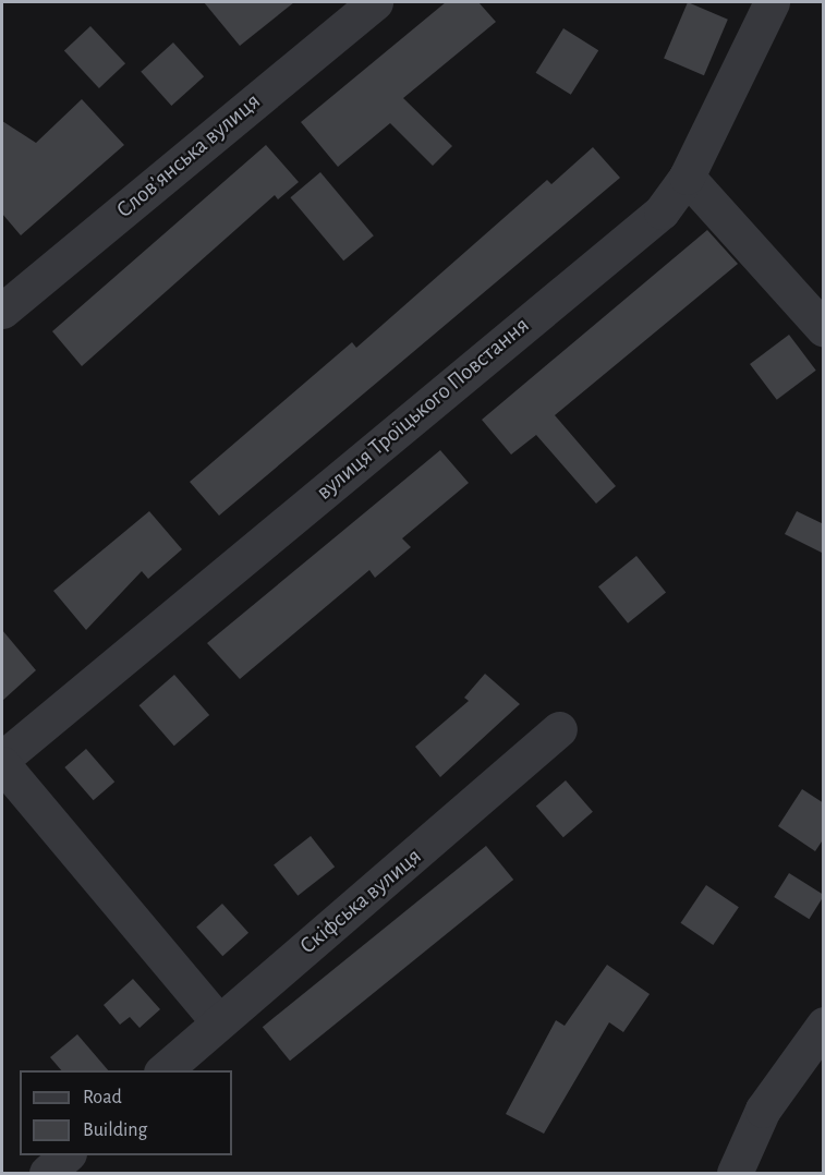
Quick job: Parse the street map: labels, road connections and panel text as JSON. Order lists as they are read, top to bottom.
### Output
{
  "streets": {
    "street": ["Словʼянська вулиця", "вулиця Троїцького Повстання", "Скіфська вулиця"]
  },
  "legend": ["Road", "Building"]
}
